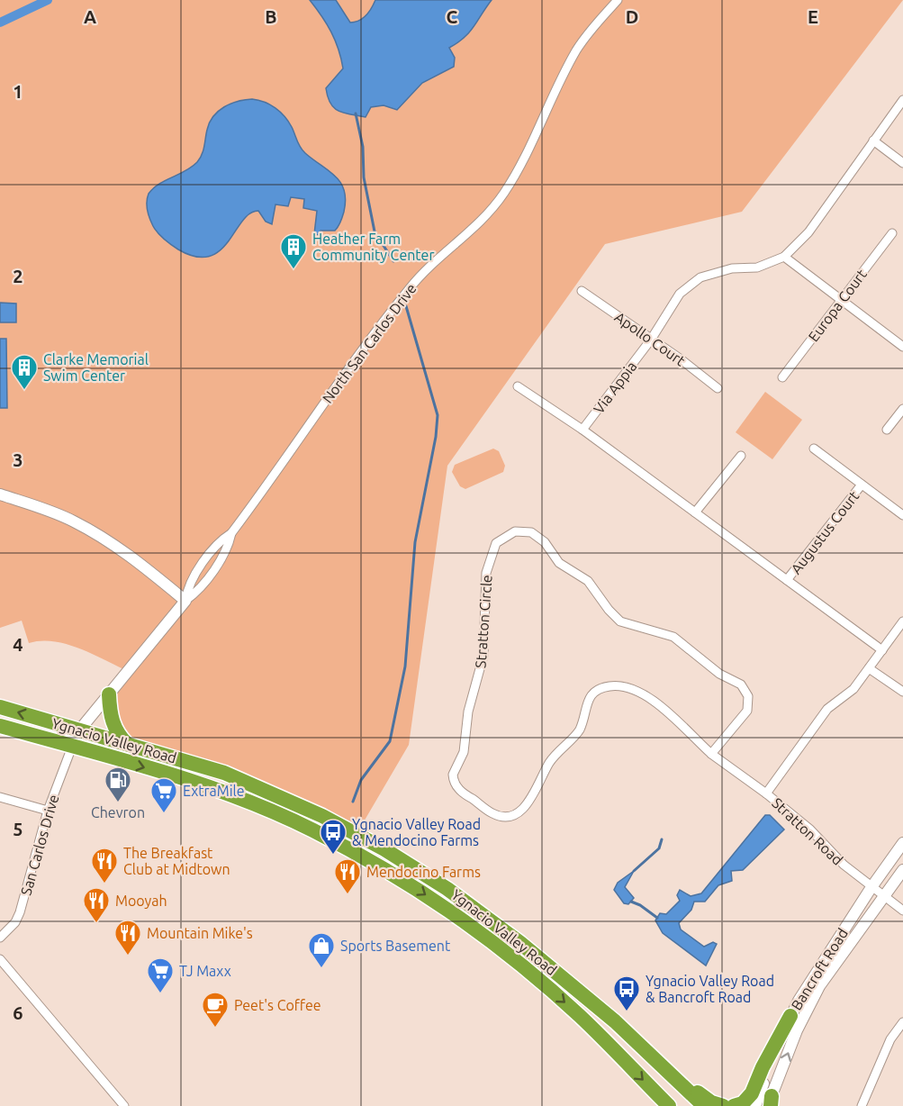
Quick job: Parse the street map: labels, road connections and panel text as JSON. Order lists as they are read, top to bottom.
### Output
{
  "streets": {
    "highway": ["Ygnacio Valley Road"],
    "main road": ["North San Carlos Drive", "Bancroft Road"],
    "street": [
      "Europa Court",
      "Apollo Court",
      "Via Appia",
      "Augustus Court",
      "Stratton Circle",
      "Stratton Road",
      "San Carlos Drive"
    ]
  },
  "crossings": [
    ["Apollo Court", "Via Appia"],
    ["North San Carlos Drive", "Ygnacio Valley Road"],
    ["North San Carlos Drive", "San Carlos Drive"],
    ["Stratton Circle", "Stratton Road"],
    ["Ygnacio Valley Road", "San Carlos Drive"],
    ["Stratton Road", "Bancroft Road"]
  ],
  "places": {
    "building": ["Heather Farm Community Center", "Clarke Memorial Swim Center"],
    "fuel station": ["Chevron"],
    "supermarket": ["ExtraMile", "TJ Maxx"],
    "bus stop": ["Ygnacio Valley Road & Mendocino Farms", "Ygnacio Valley Road & Bancroft Road"],
    "restaurant": [
      "The Breakfast Club at Midtown",
      "Mendocino Farms",
      "Mooyah",
      "Mountain Mike's"
    ],
    "shop": ["Sports Basement"],
    "cafe": ["Peet's Coffee"]
  },
  "grid": {
    "columns": [
      "A",
      "B",
      "C",
      "D",
      "E"
    ],
    "rows": [
      "1",
      "2",
      "3",
      "4",
      "5",
      "6"
    ]
  }
}
